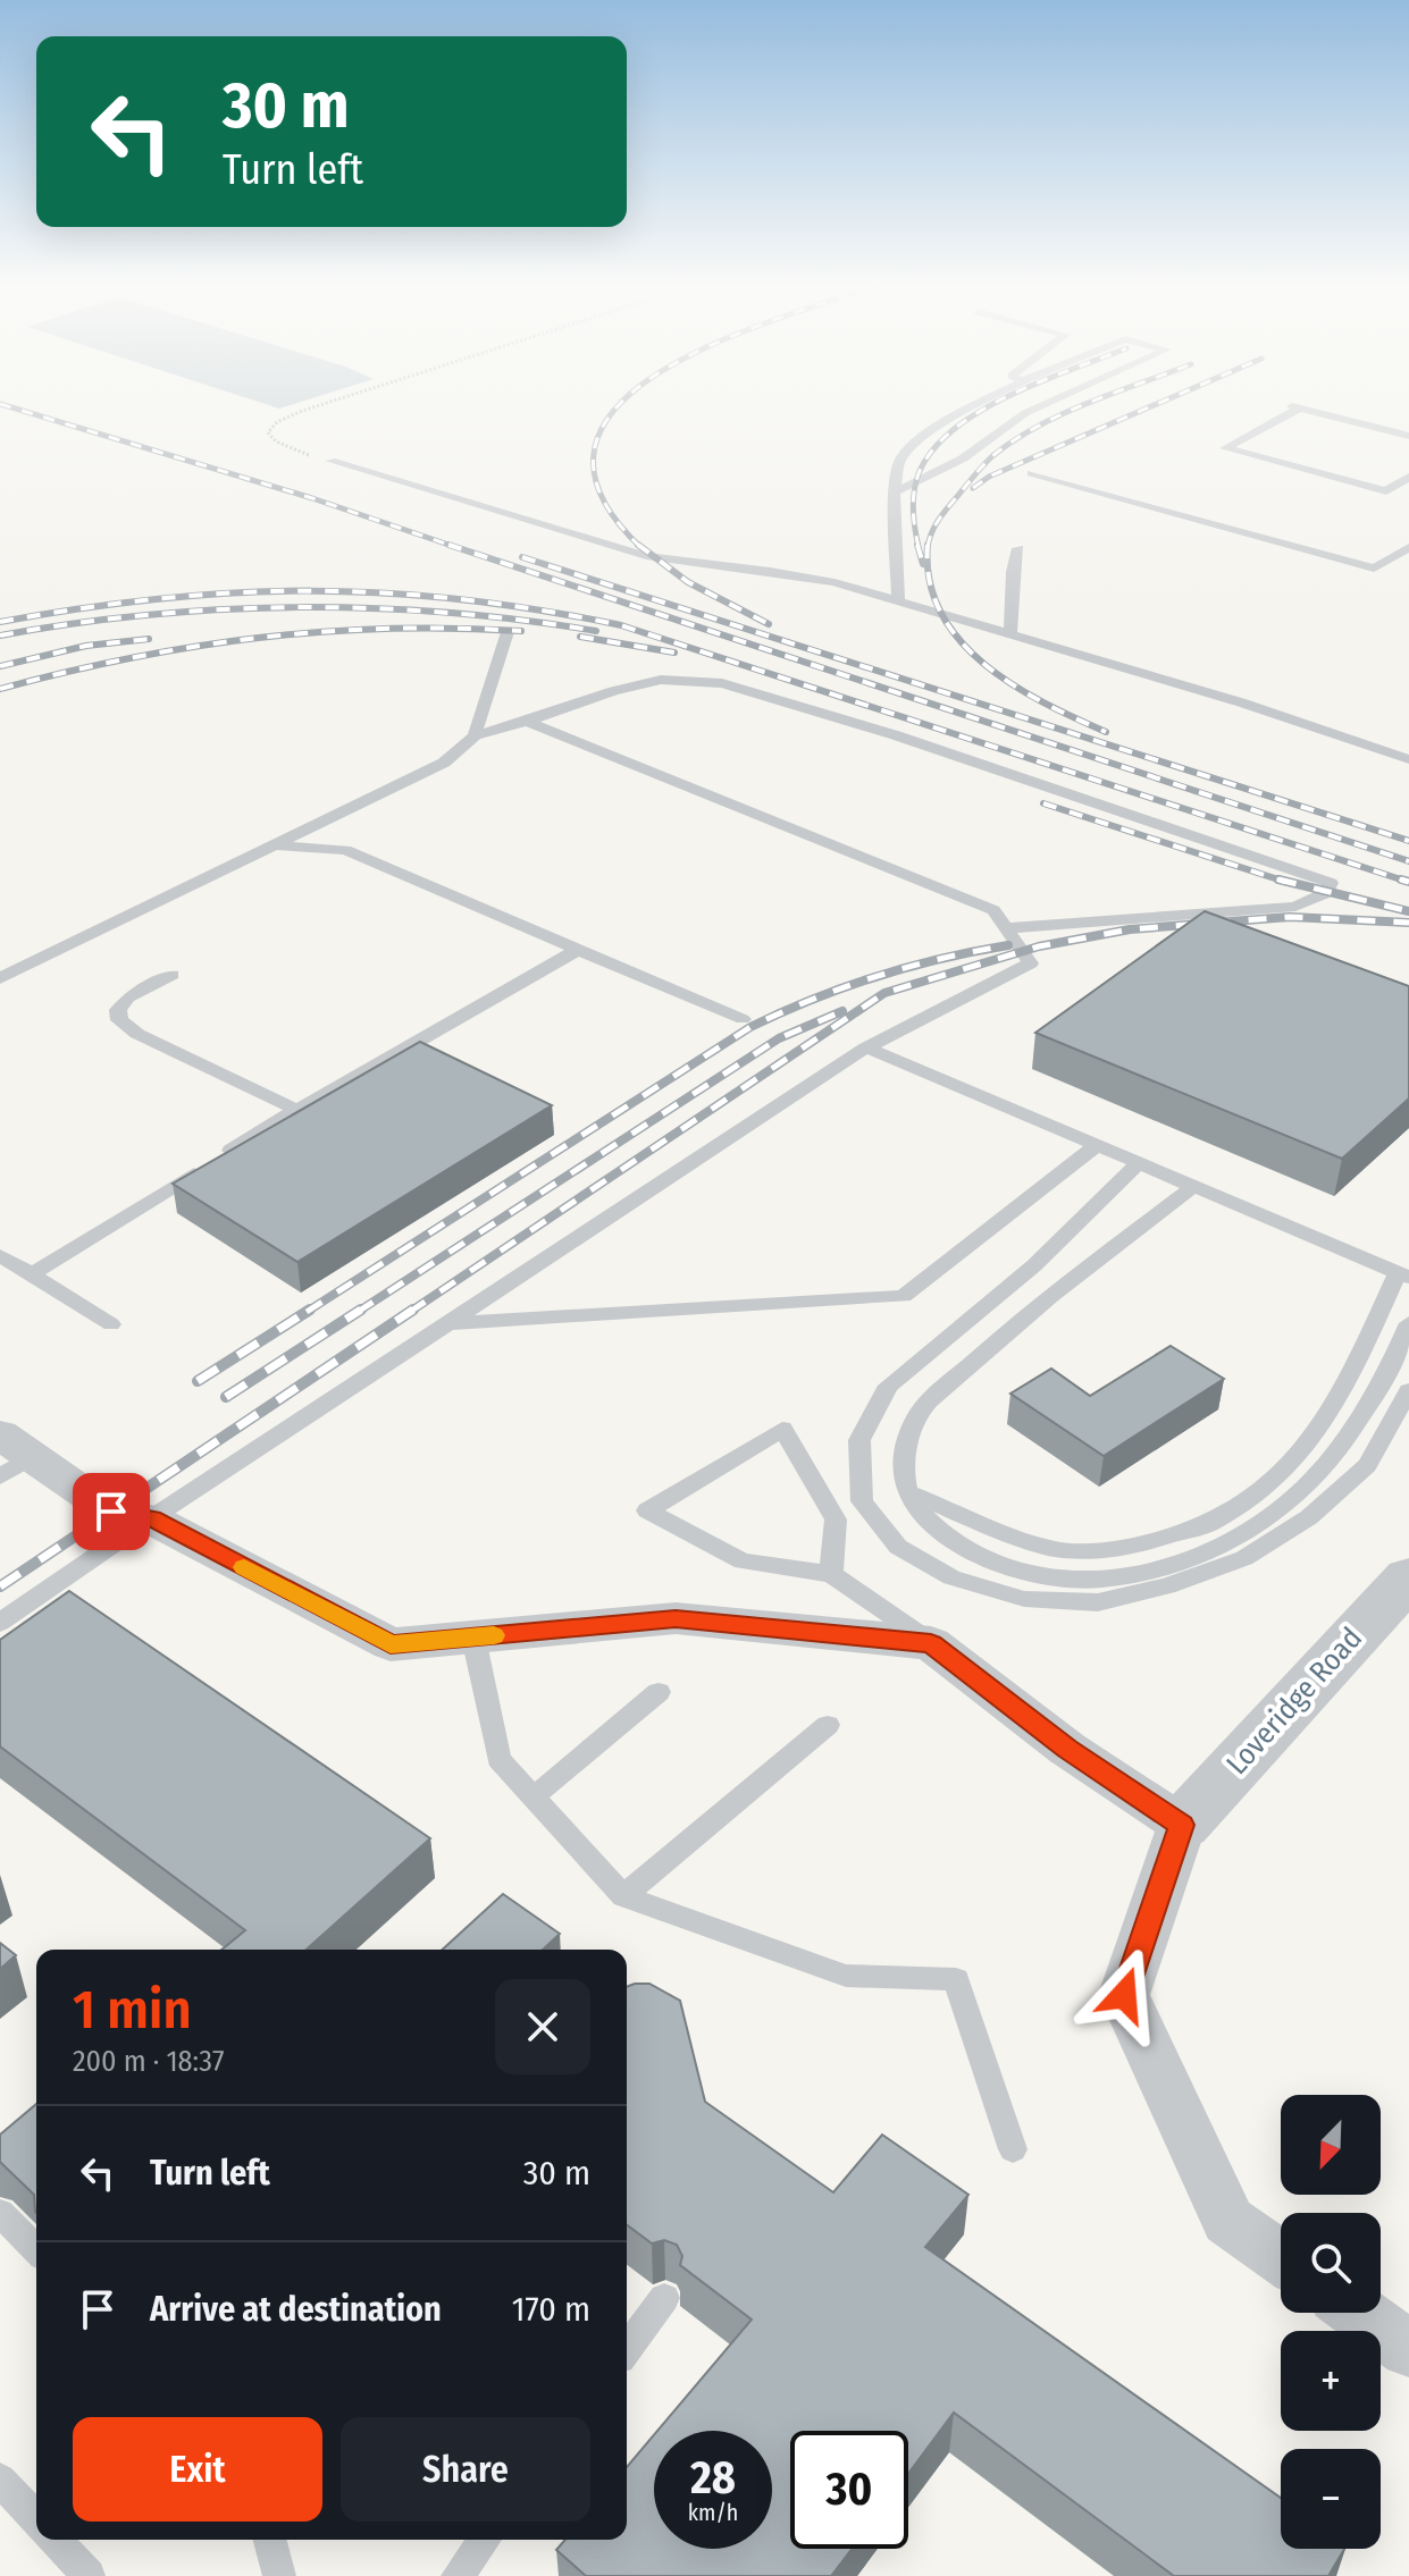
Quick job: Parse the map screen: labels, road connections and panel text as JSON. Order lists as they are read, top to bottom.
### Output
{
  "streets": {
    "street": ["Loveridge Road"]
  },
  "north": "bottom left",
  "page": {
    "turn": ["30 m", "Turn left"],
    "heading": ["1 min", "200 m · 18:37"],
    "map_buttons": ["+", "−"],
    "list": [
      {
        "name": "Turn left",
        "value": "30 m"
      },
      {
        "name": "Arrive at destination",
        "value": "170 m"
      }
    ],
    "buttons": ["Exit", "Share"],
    "speed": "28 km/h",
    "limit": "30"
  }
}
